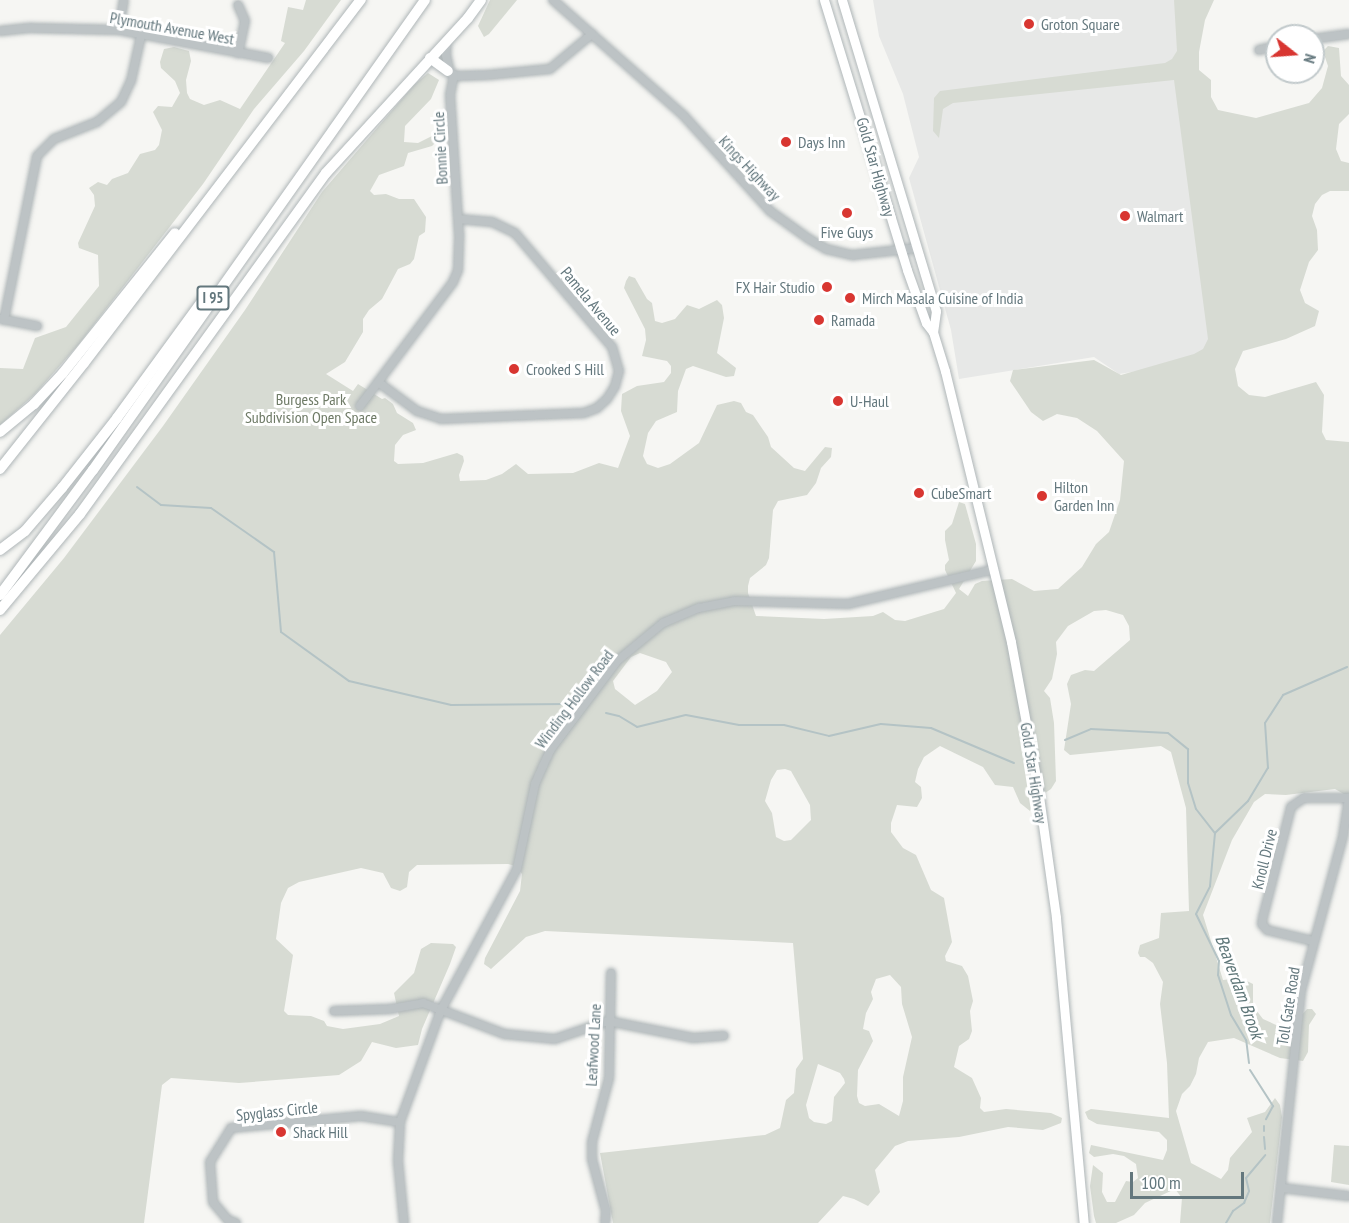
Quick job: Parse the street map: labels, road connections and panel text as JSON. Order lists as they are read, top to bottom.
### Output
{
  "streets": {
    "highway": ["I 95"],
    "main road": ["Gold Star Highway"],
    "street": [
      "Plymouth Avenue West",
      "Bonnie Circle",
      "Kings Highway",
      "Pamela Avenue",
      "Winding Hollow Road",
      "Knoll Drive",
      "Toll Gate Road",
      "Leafwood Lane",
      "Spyglass Circle"
    ]
  },
  "crossings": [
    ["Bonnie Circle", "Pamela Avenue"],
    ["Gold Star Highway", "Kings Highway"],
    ["Gold Star Highway", "Winding Hollow Road"],
    ["Winding Hollow Road", "Spyglass Circle"],
    ["Knoll Drive", "Toll Gate Road"]
  ],
  "water": ["Beaverdam Brook"],
  "parks": ["Burgess Park Subdivision Open Space"],
  "places": [
    "Groton Square",
    "Days Inn",
    "Five Guys",
    "Walmart",
    "FX Hair Studio",
    "Mirch Masala Cuisine of India",
    "Ramada",
    "Crooked S Hill",
    "U-Haul",
    "CubeSmart",
    "Hilton Garden Inn",
    "Shack Hill"
  ],
  "scale_bar": "100 m",
  "north": "right"
}
